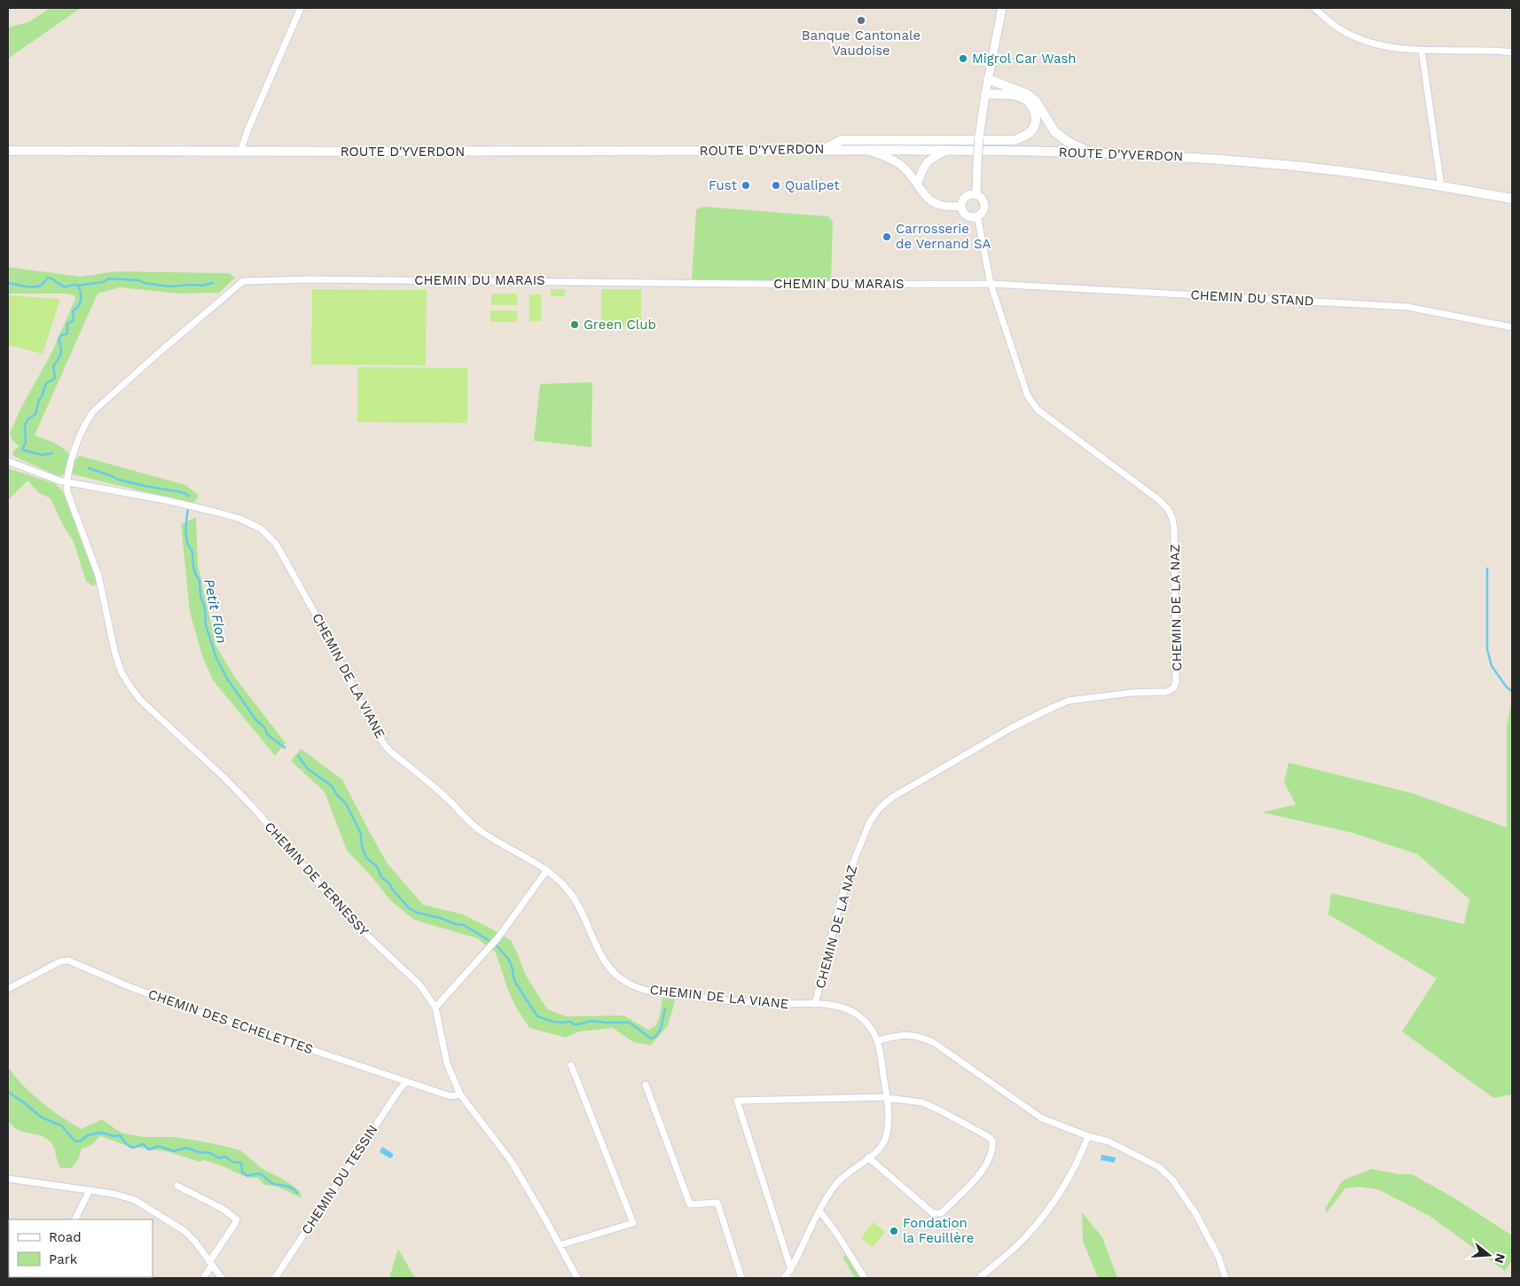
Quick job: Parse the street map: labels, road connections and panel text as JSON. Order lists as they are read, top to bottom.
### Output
{
  "streets": {
    "main road": ["ROUTE D'YVERDON"],
    "street": [
      "CHEMIN DU MARAIS",
      "CHEMIN DU STAND",
      "CHEMIN DE LA NAZ",
      "CHEMIN DE LA VIANE",
      "CHEMIN DE PERNESSY",
      "CHEMIN DES ECHELETTES",
      "CHEMIN DU TESSIN"
    ]
  },
  "crossings": [
    ["CHEMIN DU MARAIS", "CHEMIN DU STAND"],
    ["CHEMIN DU MARAIS", "CHEMIN DE LA NAZ"],
    ["CHEMIN DU MARAIS", "CHEMIN DE LA VIANE"],
    ["CHEMIN DU MARAIS", "CHEMIN DE PERNESSY"],
    ["CHEMIN DU STAND", "CHEMIN DE LA NAZ"],
    ["CHEMIN DE LA NAZ", "CHEMIN DE LA VIANE"],
    ["CHEMIN DE LA VIANE", "CHEMIN DE PERNESSY"],
    ["CHEMIN DE PERNESSY", "CHEMIN DES ECHELETTES"],
    ["CHEMIN DES ECHELETTES", "CHEMIN DU TESSIN"]
  ],
  "water": ["Petit Flon"],
  "places": [
    "Banque Cantonale Vaudoise",
    "Migrol Car Wash",
    "Fust",
    "Qualipet",
    "Carrosserie de Vernand SA",
    "Green Club",
    "Fondation la Feuillère"
  ],
  "legend": ["Road", "Park"],
  "north": "right"
}
